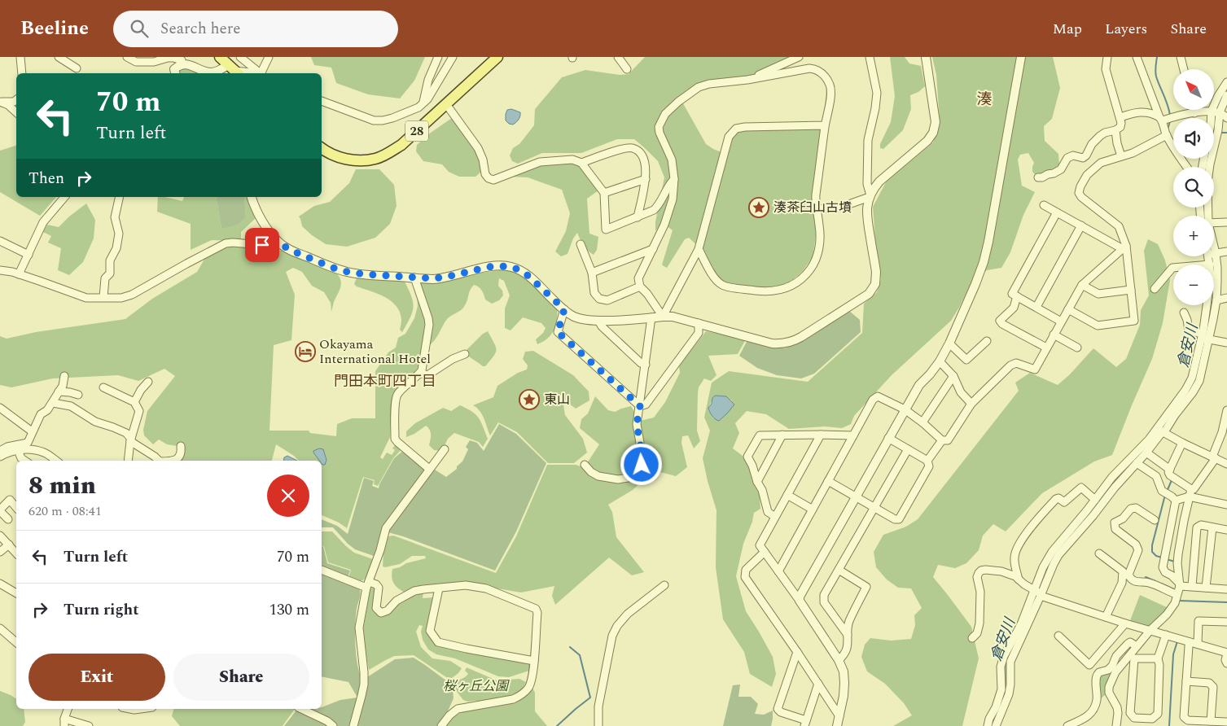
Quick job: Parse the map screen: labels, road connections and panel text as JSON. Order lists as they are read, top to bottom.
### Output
{
  "streets": {
    "main road": ["28"]
  },
  "districts": ["湊", "門田本町四丁目"],
  "water": ["倉安川"],
  "parks": ["桜ヶ丘公園"],
  "places": {
    "place": ["湊茶臼山古墳", "東山"],
    "hotel": ["Okayama International Hotel"]
  },
  "north": "top left",
  "page": {
    "header": "Beeline",
    "search": "Search here",
    "nav": ["Map", "Layers", "Share"],
    "map_buttons": ["+", "−"],
    "turn": ["70 m", "Turn left"],
    "then": "Then",
    "heading": ["8 min", "620 m · 08:41"],
    "list": [
      {
        "name": "Turn left",
        "value": "70 m"
      },
      {
        "name": "Turn right",
        "value": "130 m"
      }
    ],
    "buttons": ["Exit", "Share"]
  }
}
